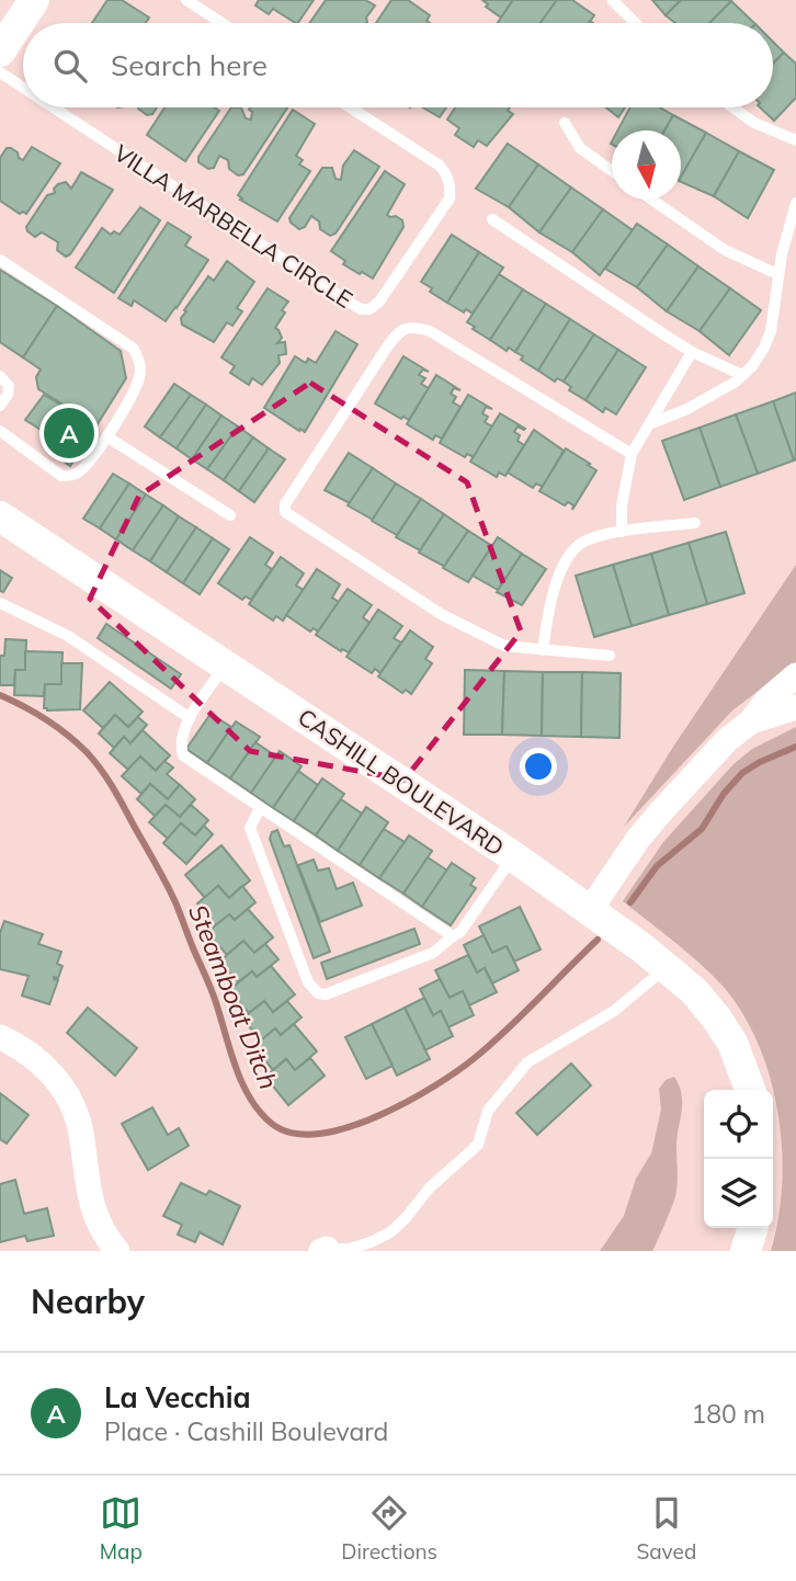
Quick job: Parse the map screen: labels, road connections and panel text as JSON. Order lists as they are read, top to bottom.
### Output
{
  "streets": {
    "street": ["CASHILL BOULEVARD"],
    "lane": ["VILLA MARBELLA CIRCLE"]
  },
  "water": ["Steamboat Ditch"],
  "north": "bottom",
  "page": {
    "search": "Search here",
    "pins": "A",
    "heading": "Nearby",
    "list": [
      {
        "mark": "A",
        "name": "La Vecchia",
        "note": "Place · Cashill Boulevard",
        "value": "180 m"
      }
    ],
    "nav": ["Map", "Directions", "Saved"]
  }
}
